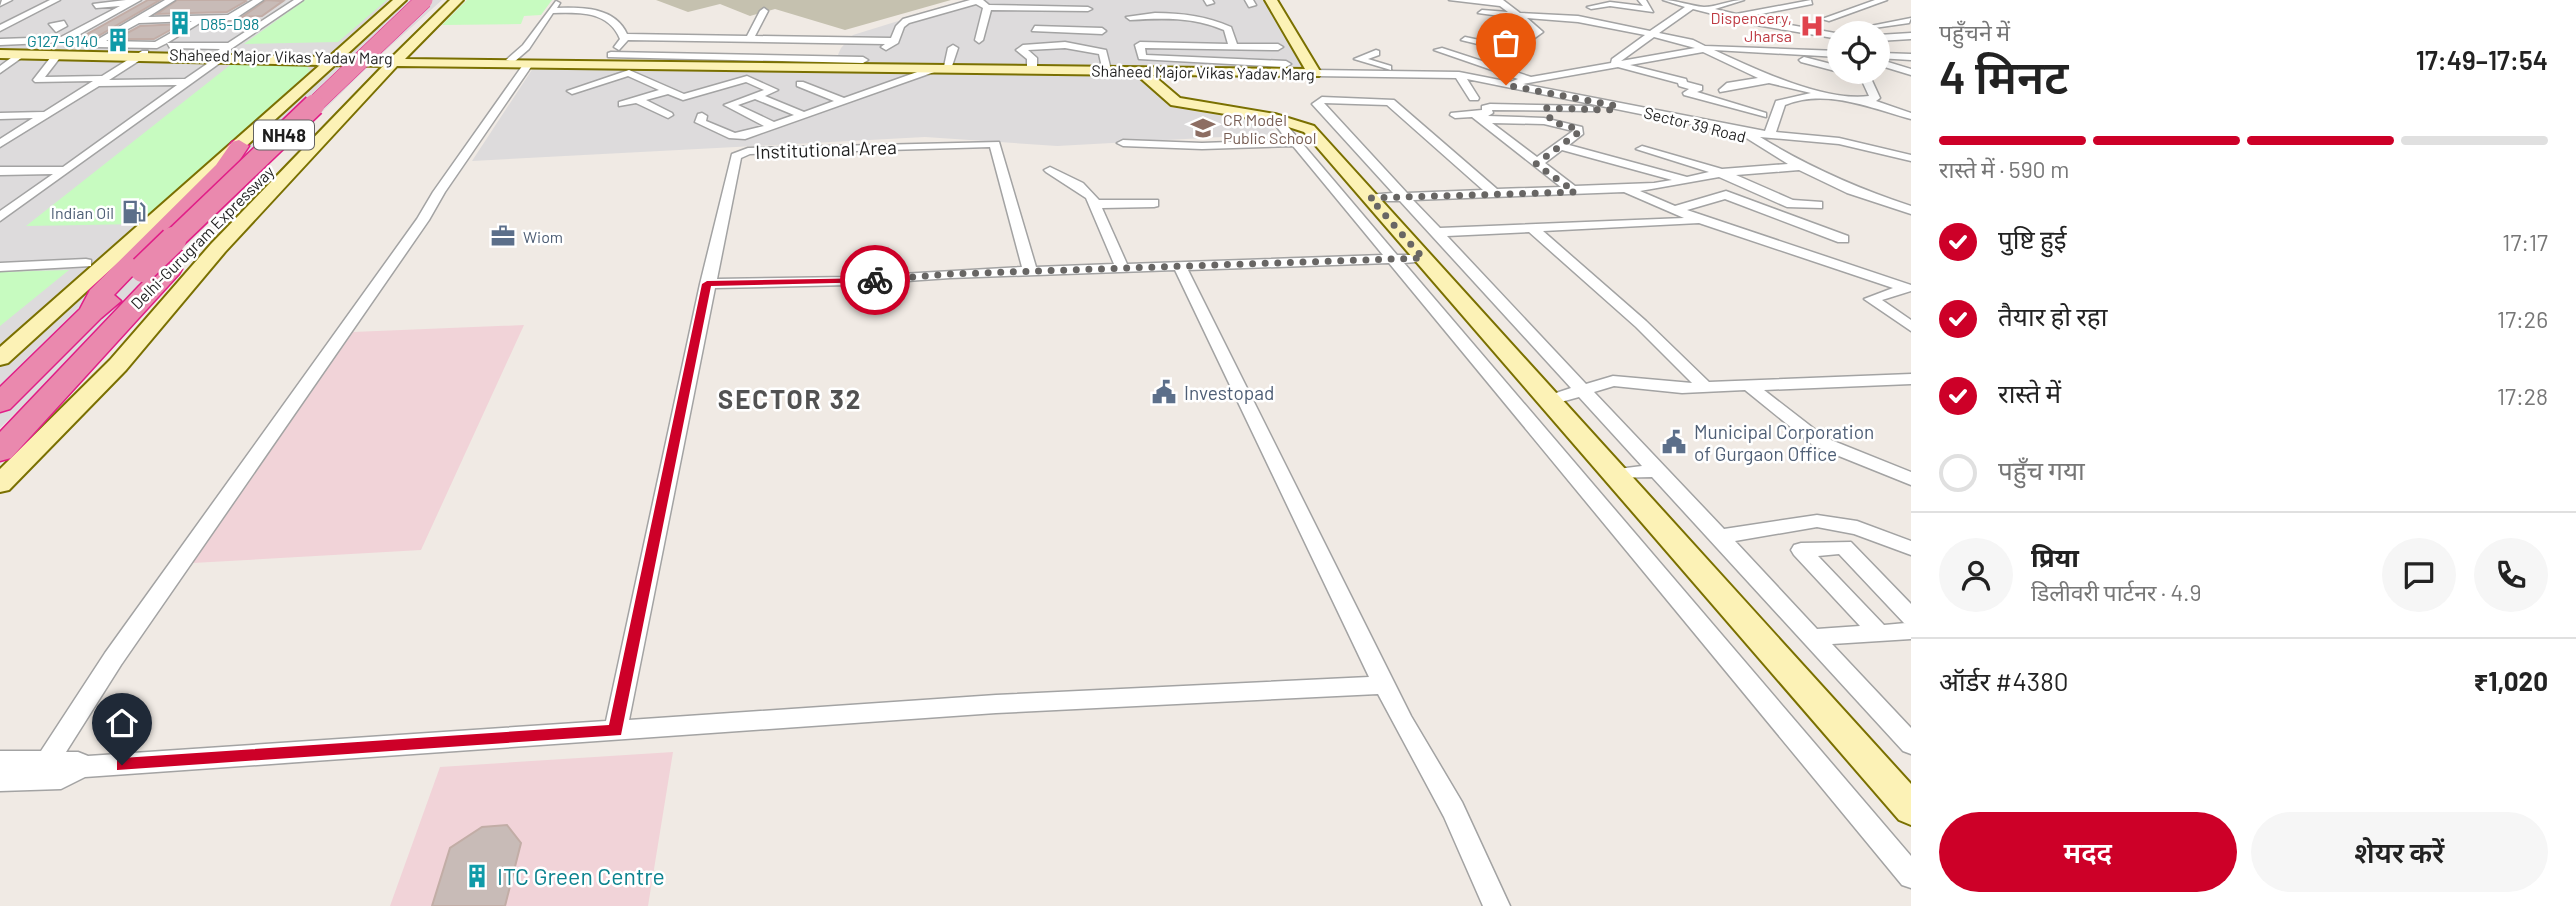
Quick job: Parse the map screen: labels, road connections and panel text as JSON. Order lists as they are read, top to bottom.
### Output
{
  "streets": {
    "highway": ["NH48", "Delhi-Gurugram Expressway"],
    "main road": ["Shaheed Major Vikas Yadav Marg"],
    "street": ["Sector 39 Road", "Institutional Area"]
  },
  "crossings": [
    ["Shaheed Major Vikas Yadav Marg", "Sector 39 Road"]
  ],
  "districts": ["SECTOR 32"],
  "places": {
    "building": ["D85-D98", "G127-G140", "ITC Green Centre"],
    "hospital": ["Dispencery, Jharsa"],
    "school or university": ["CR Model Public School"],
    "fuel station": ["Indian Oil"],
    "office": ["Wiom"],
    "public building": ["Investopad", "Municipal Corporation of Gurgaon Office"]
  },
  "page": {
    "heading": ["4 मिनट", "पहुँचने में", "17:49–17:54"],
    "panel": [
      "प्रिया",
      "डिलीवरी पार्टनर · 4.9",
      "ऑर्डर #4380",
      "₹1,020"
    ],
    "bar": "रास्ते में · 590 m",
    "list": [
      ["पुष्टि हुई", "17:17"],
      ["तैयार हो रहा", "17:26"],
      ["रास्ते में", "17:28"],
      "पहुँच गया"
    ],
    "buttons": ["मदद", "शेयर करें"]
  }
}
